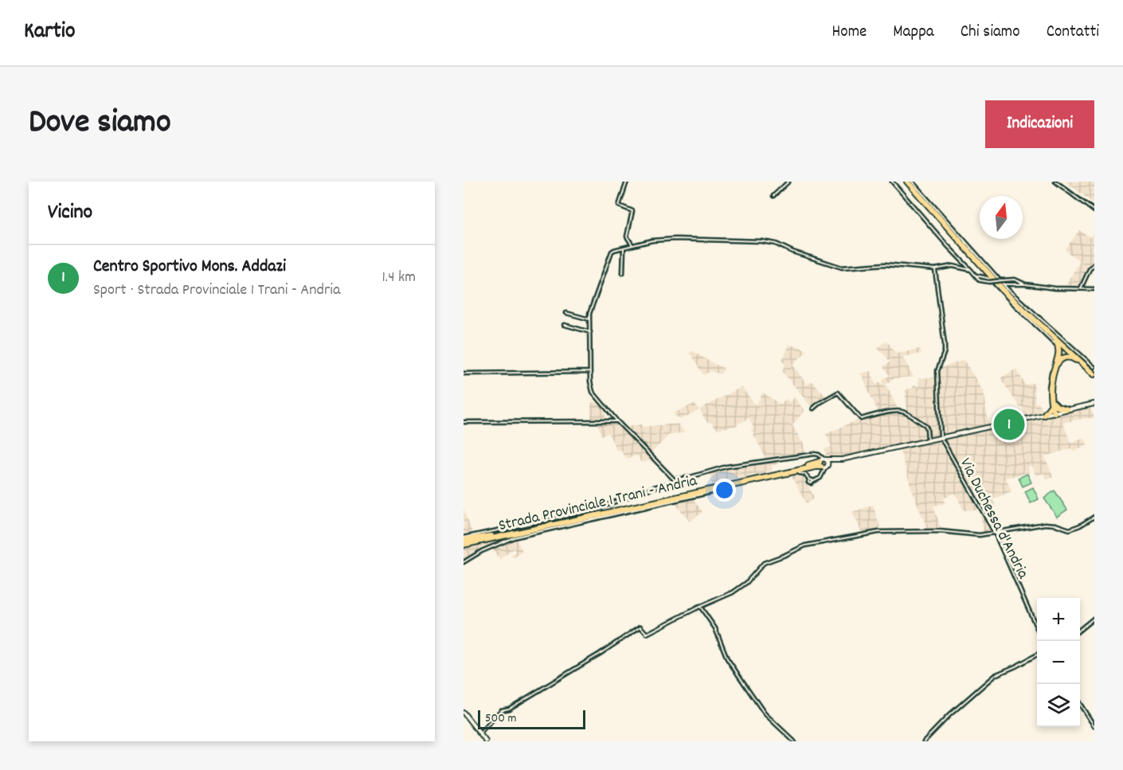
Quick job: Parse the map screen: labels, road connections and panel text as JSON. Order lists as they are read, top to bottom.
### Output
{
  "streets": {
    "highway": ["Strada Provinciale 1 Trani - Andria"],
    "street": ["Via Duchessa d'Andria"]
  },
  "crossings": [
    ["Strada Provinciale 1 Trani - Andria", "Via Duchessa d'Andria"]
  ],
  "scale_bar": "500 m",
  "north": "top",
  "page": {
    "header": "Kartio",
    "nav": [
      "Home",
      "Mappa",
      "Chi siamo",
      "Contatti"
    ],
    "title": "Dove siamo",
    "buttons": "Indicazioni",
    "heading": "Vicino",
    "list": [
      {
        "mark": "1",
        "name": "Centro Sportivo Mons. Addazi",
        "note": "Sport · Strada Provinciale 1 Trani - Andria",
        "value": "1.4 km"
      }
    ],
    "pins": "1",
    "map_buttons": ["+", "−"],
    "scale": "500 m"
  }
}
